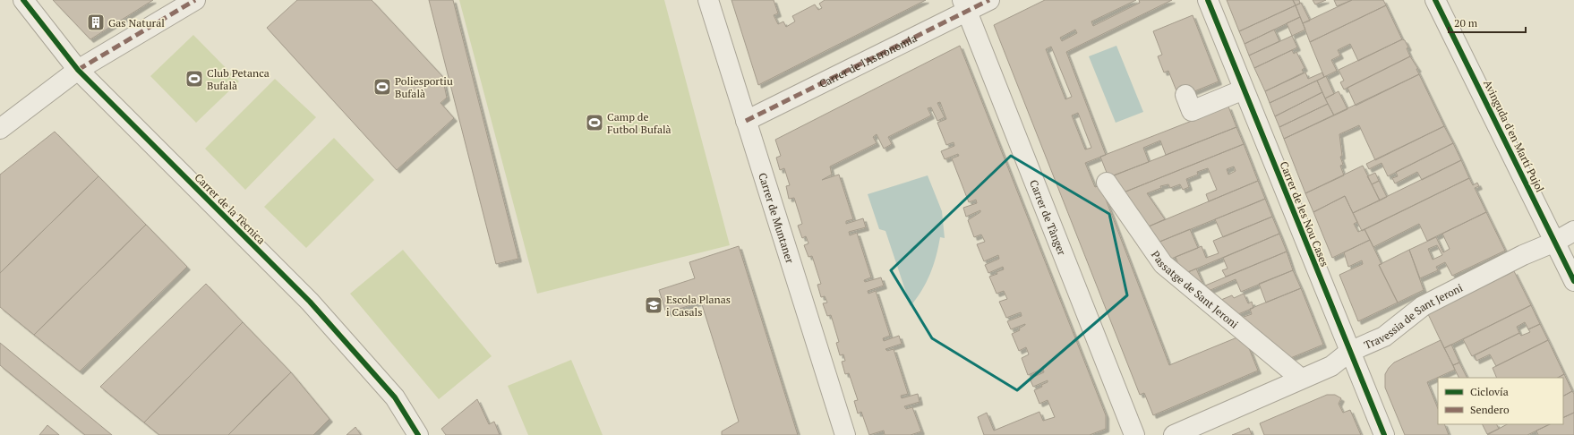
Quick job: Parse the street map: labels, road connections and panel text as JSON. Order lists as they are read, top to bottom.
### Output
{
  "streets": {
    "street": [
      "Carrer de l'Astronomia",
      "Avinguda d'en Martí Pujol",
      "Carrer de la Tècnica",
      "Carrer de les Nou Cases",
      "Carrer de Muntaner",
      "Carrer de Tànger",
      "Passatge de Sant Jeroni",
      "Travessia de Sant Jeroni"
    ]
  },
  "crossings": [
    ["Carrer de l'Astronomia", "Carrer de Muntaner"],
    ["Carrer de l'Astronomia", "Carrer de Tànger"],
    ["Avinguda d'en Martí Pujol", "Travessia de Sant Jeroni"],
    ["Carrer de les Nou Cases", "Travessia de Sant Jeroni"],
    ["Passatge de Sant Jeroni", "Travessia de Sant Jeroni"]
  ],
  "places": {
    "building": ["Gas Natural"],
    "sports": ["Club Petanca Bufalà", "Poliesportiu Bufalà", "Camp de Futbol Bufalà"],
    "school or university": ["Escola Planas i Casals"]
  },
  "legend": ["Ciclovía", "Sendero"],
  "scale_bar": "20 m"
}
